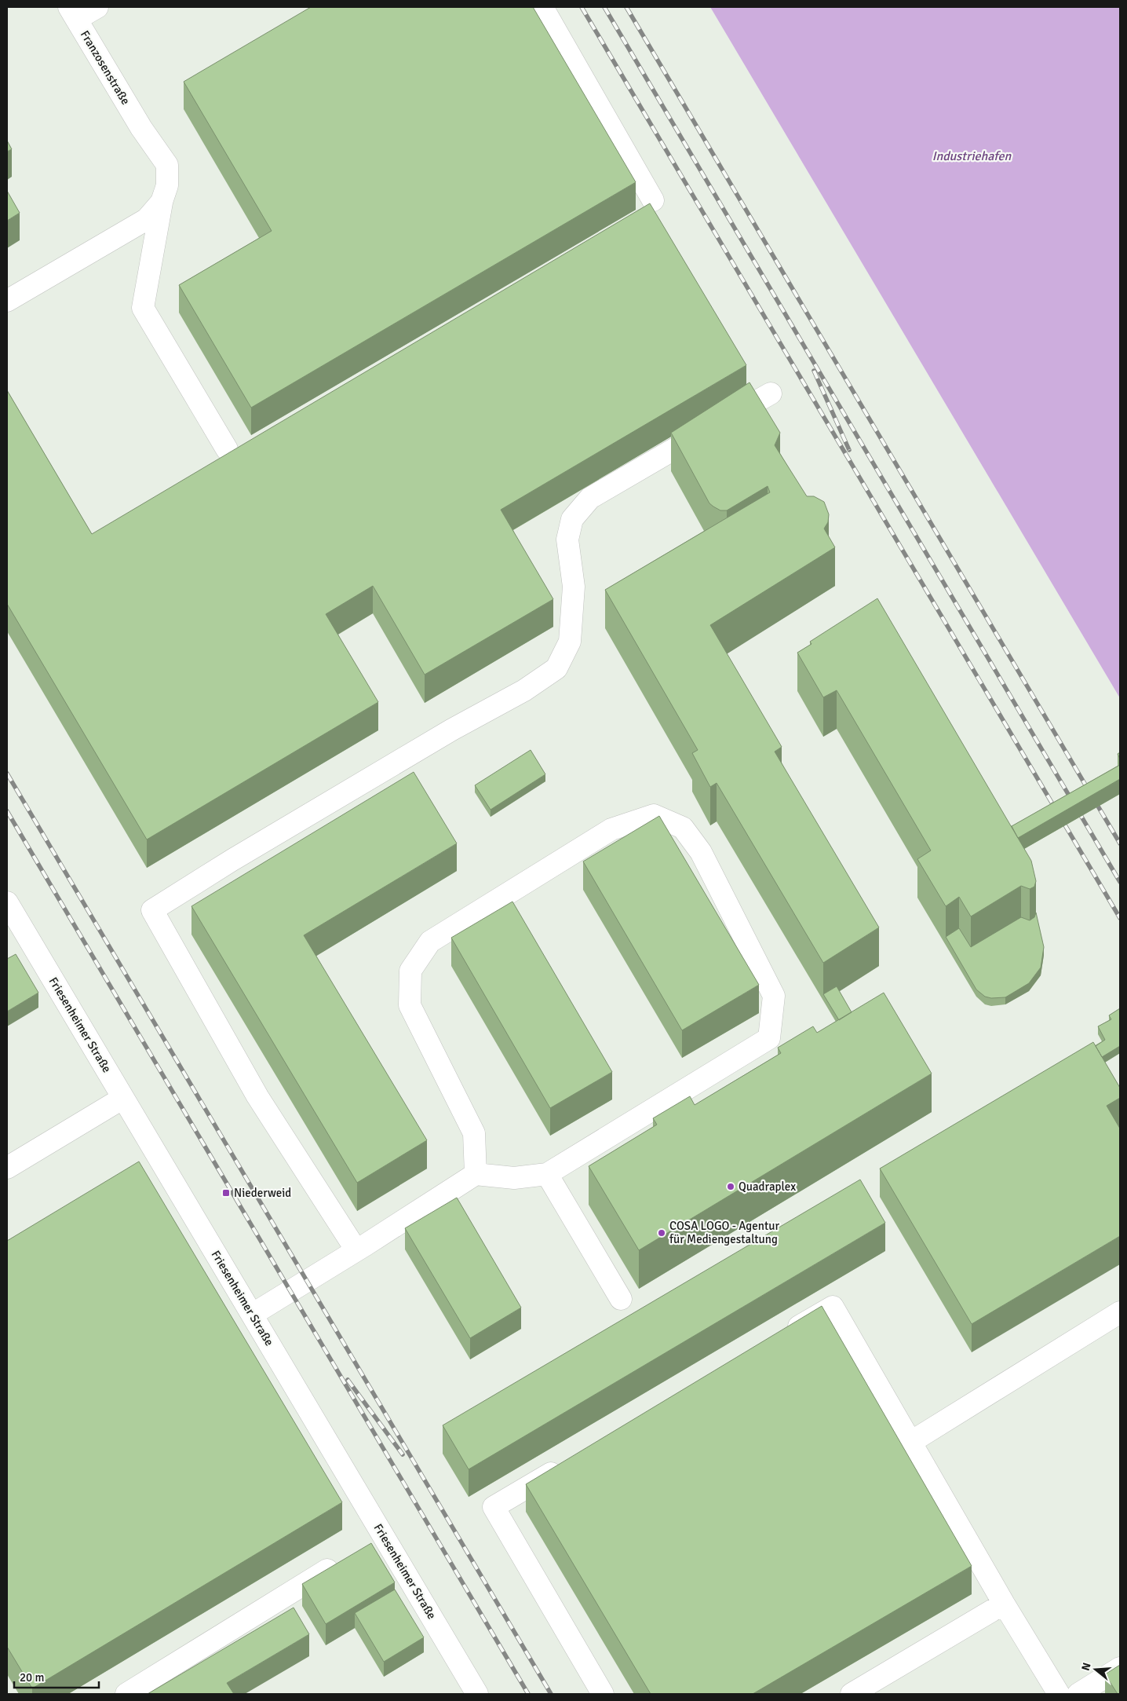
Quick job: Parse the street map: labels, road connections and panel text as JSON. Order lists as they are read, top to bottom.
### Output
{
  "streets": {
    "street": ["Franzosenstraße", "Friesenheimer Straße"]
  },
  "water": ["Industriehafen"],
  "places": {
    "other": ["Quadraplex", "COSA LOGO - Agentur für Mediengestaltung"],
    "transit": ["Niederweid"]
  },
  "scale_bar": "20 m",
  "north": "left"
}
